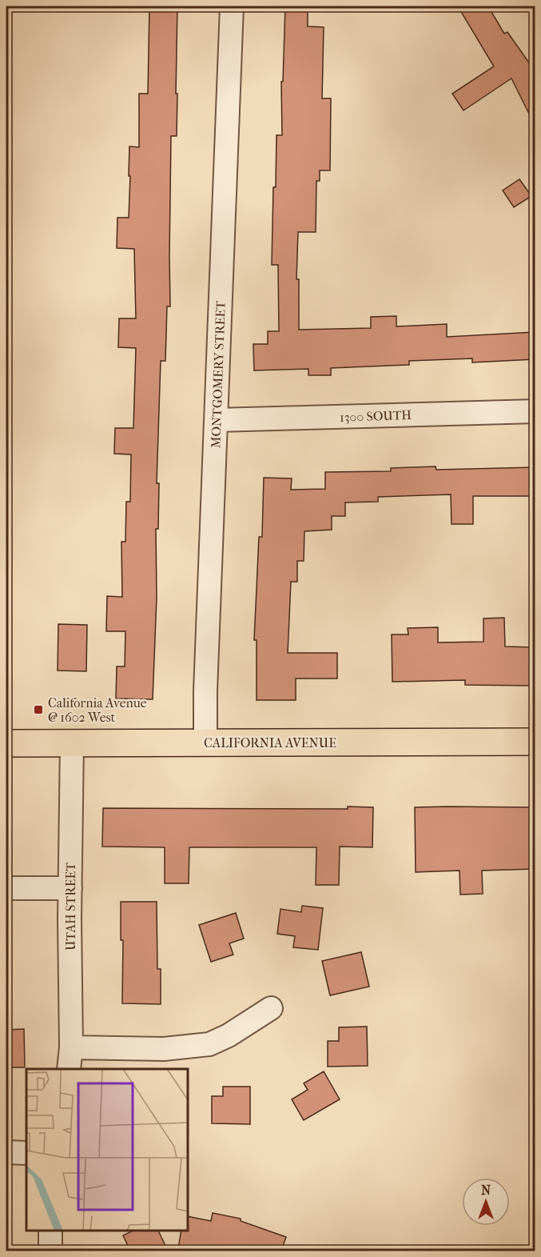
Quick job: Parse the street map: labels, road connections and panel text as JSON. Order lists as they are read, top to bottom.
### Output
{
  "streets": {
    "main road": ["CALIFORNIA AVENUE"],
    "street": ["MONTGOMERY STREET", "1300 SOUTH", "UTAH STREET"]
  },
  "crossings": [
    ["MONTGOMERY STREET", "1300 SOUTH"],
    ["MONTGOMERY STREET", "CALIFORNIA AVENUE"],
    ["CALIFORNIA AVENUE", "UTAH STREET"]
  ],
  "places": {
    "transit": ["California Avenue @ 1602 West"]
  },
  "north": "top"
}
